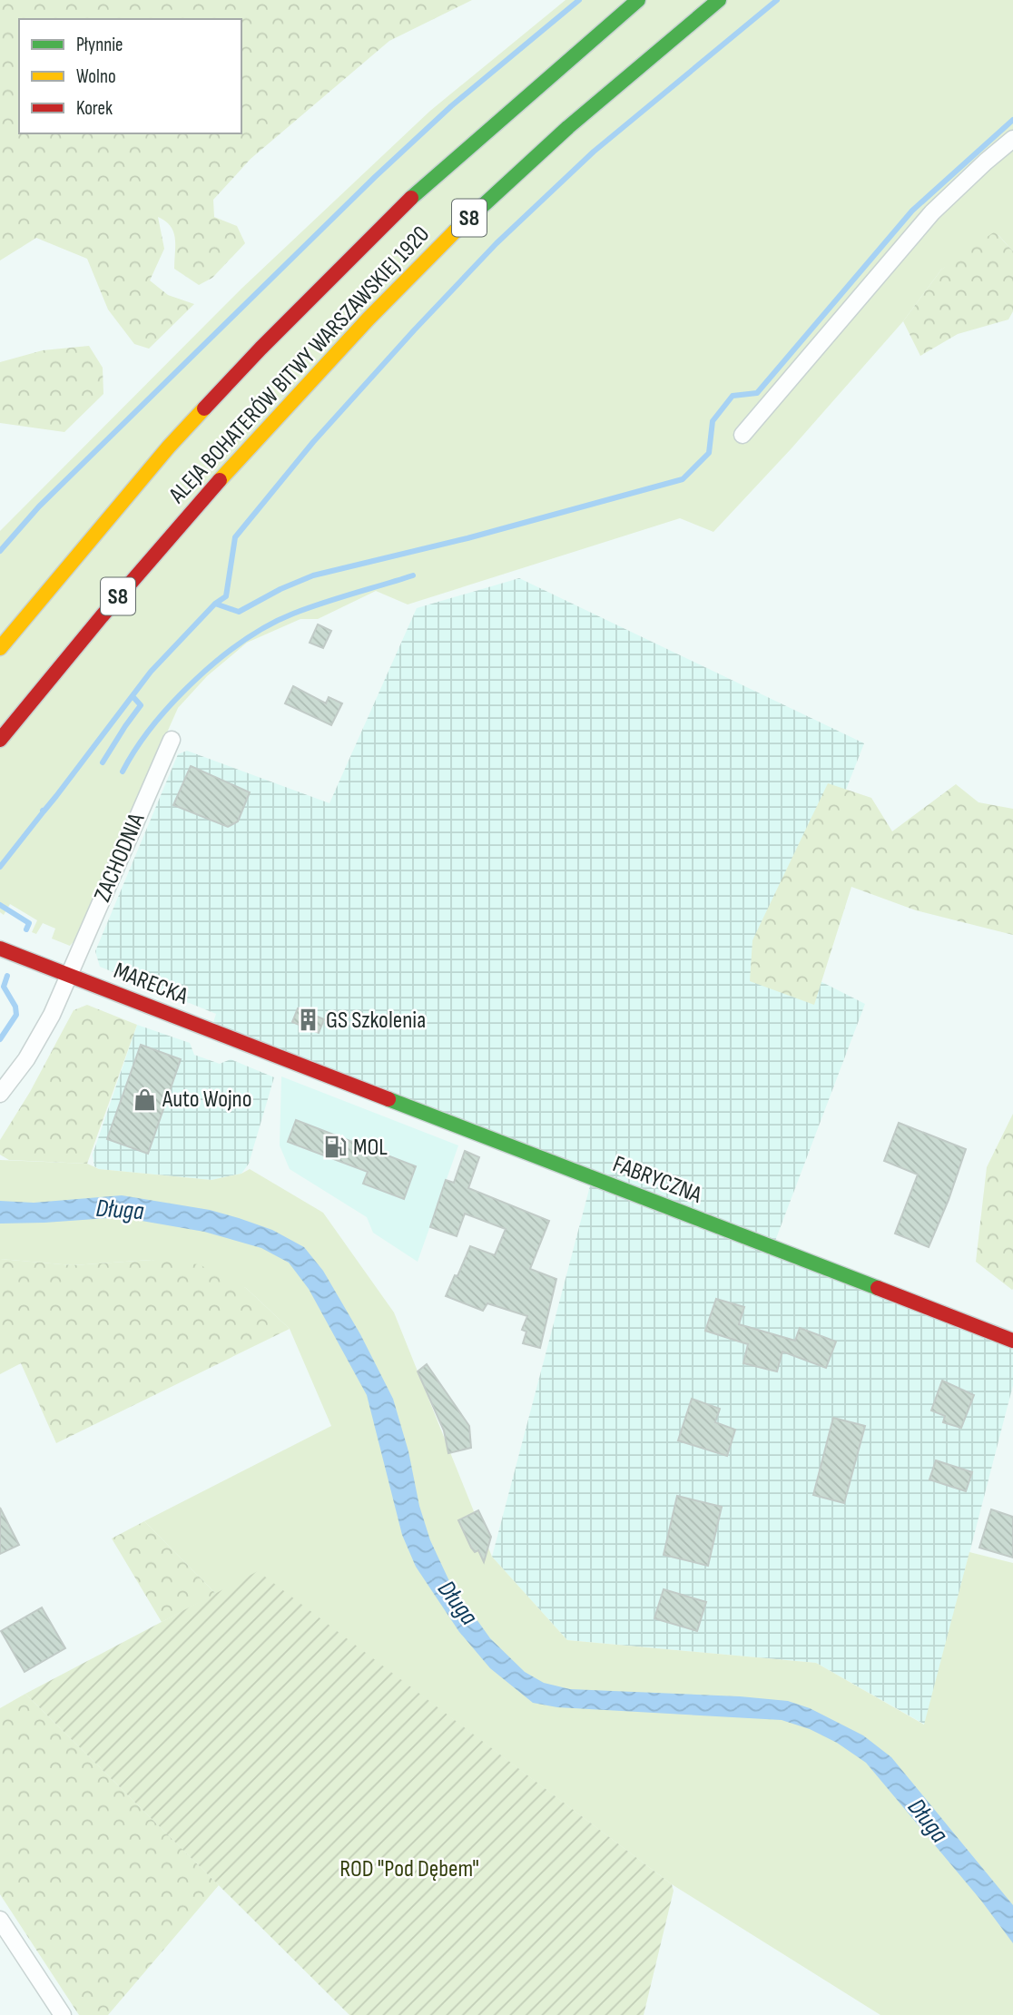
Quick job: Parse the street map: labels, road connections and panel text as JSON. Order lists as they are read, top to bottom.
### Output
{
  "streets": {
    "main road": [
      "S8",
      "ALEJA BOHATERÓW BITWY WARSZAWSKIEJ 1920",
      "MARECKA",
      "FABRYCZNA"
    ],
    "street": ["ZACHODNIA"]
  },
  "crossings": [
    ["ZACHODNIA", "MARECKA"],
    ["MARECKA", "FABRYCZNA"]
  ],
  "water": ["Długa"],
  "parks": ["ROD \"Pod Dębem\""],
  "places": {
    "building": ["GS Szkolenia"],
    "shop": ["Auto Wojno"],
    "fuel station": ["MOL"]
  },
  "legend": ["Płynnie", "Wolno", "Korek"]
}
